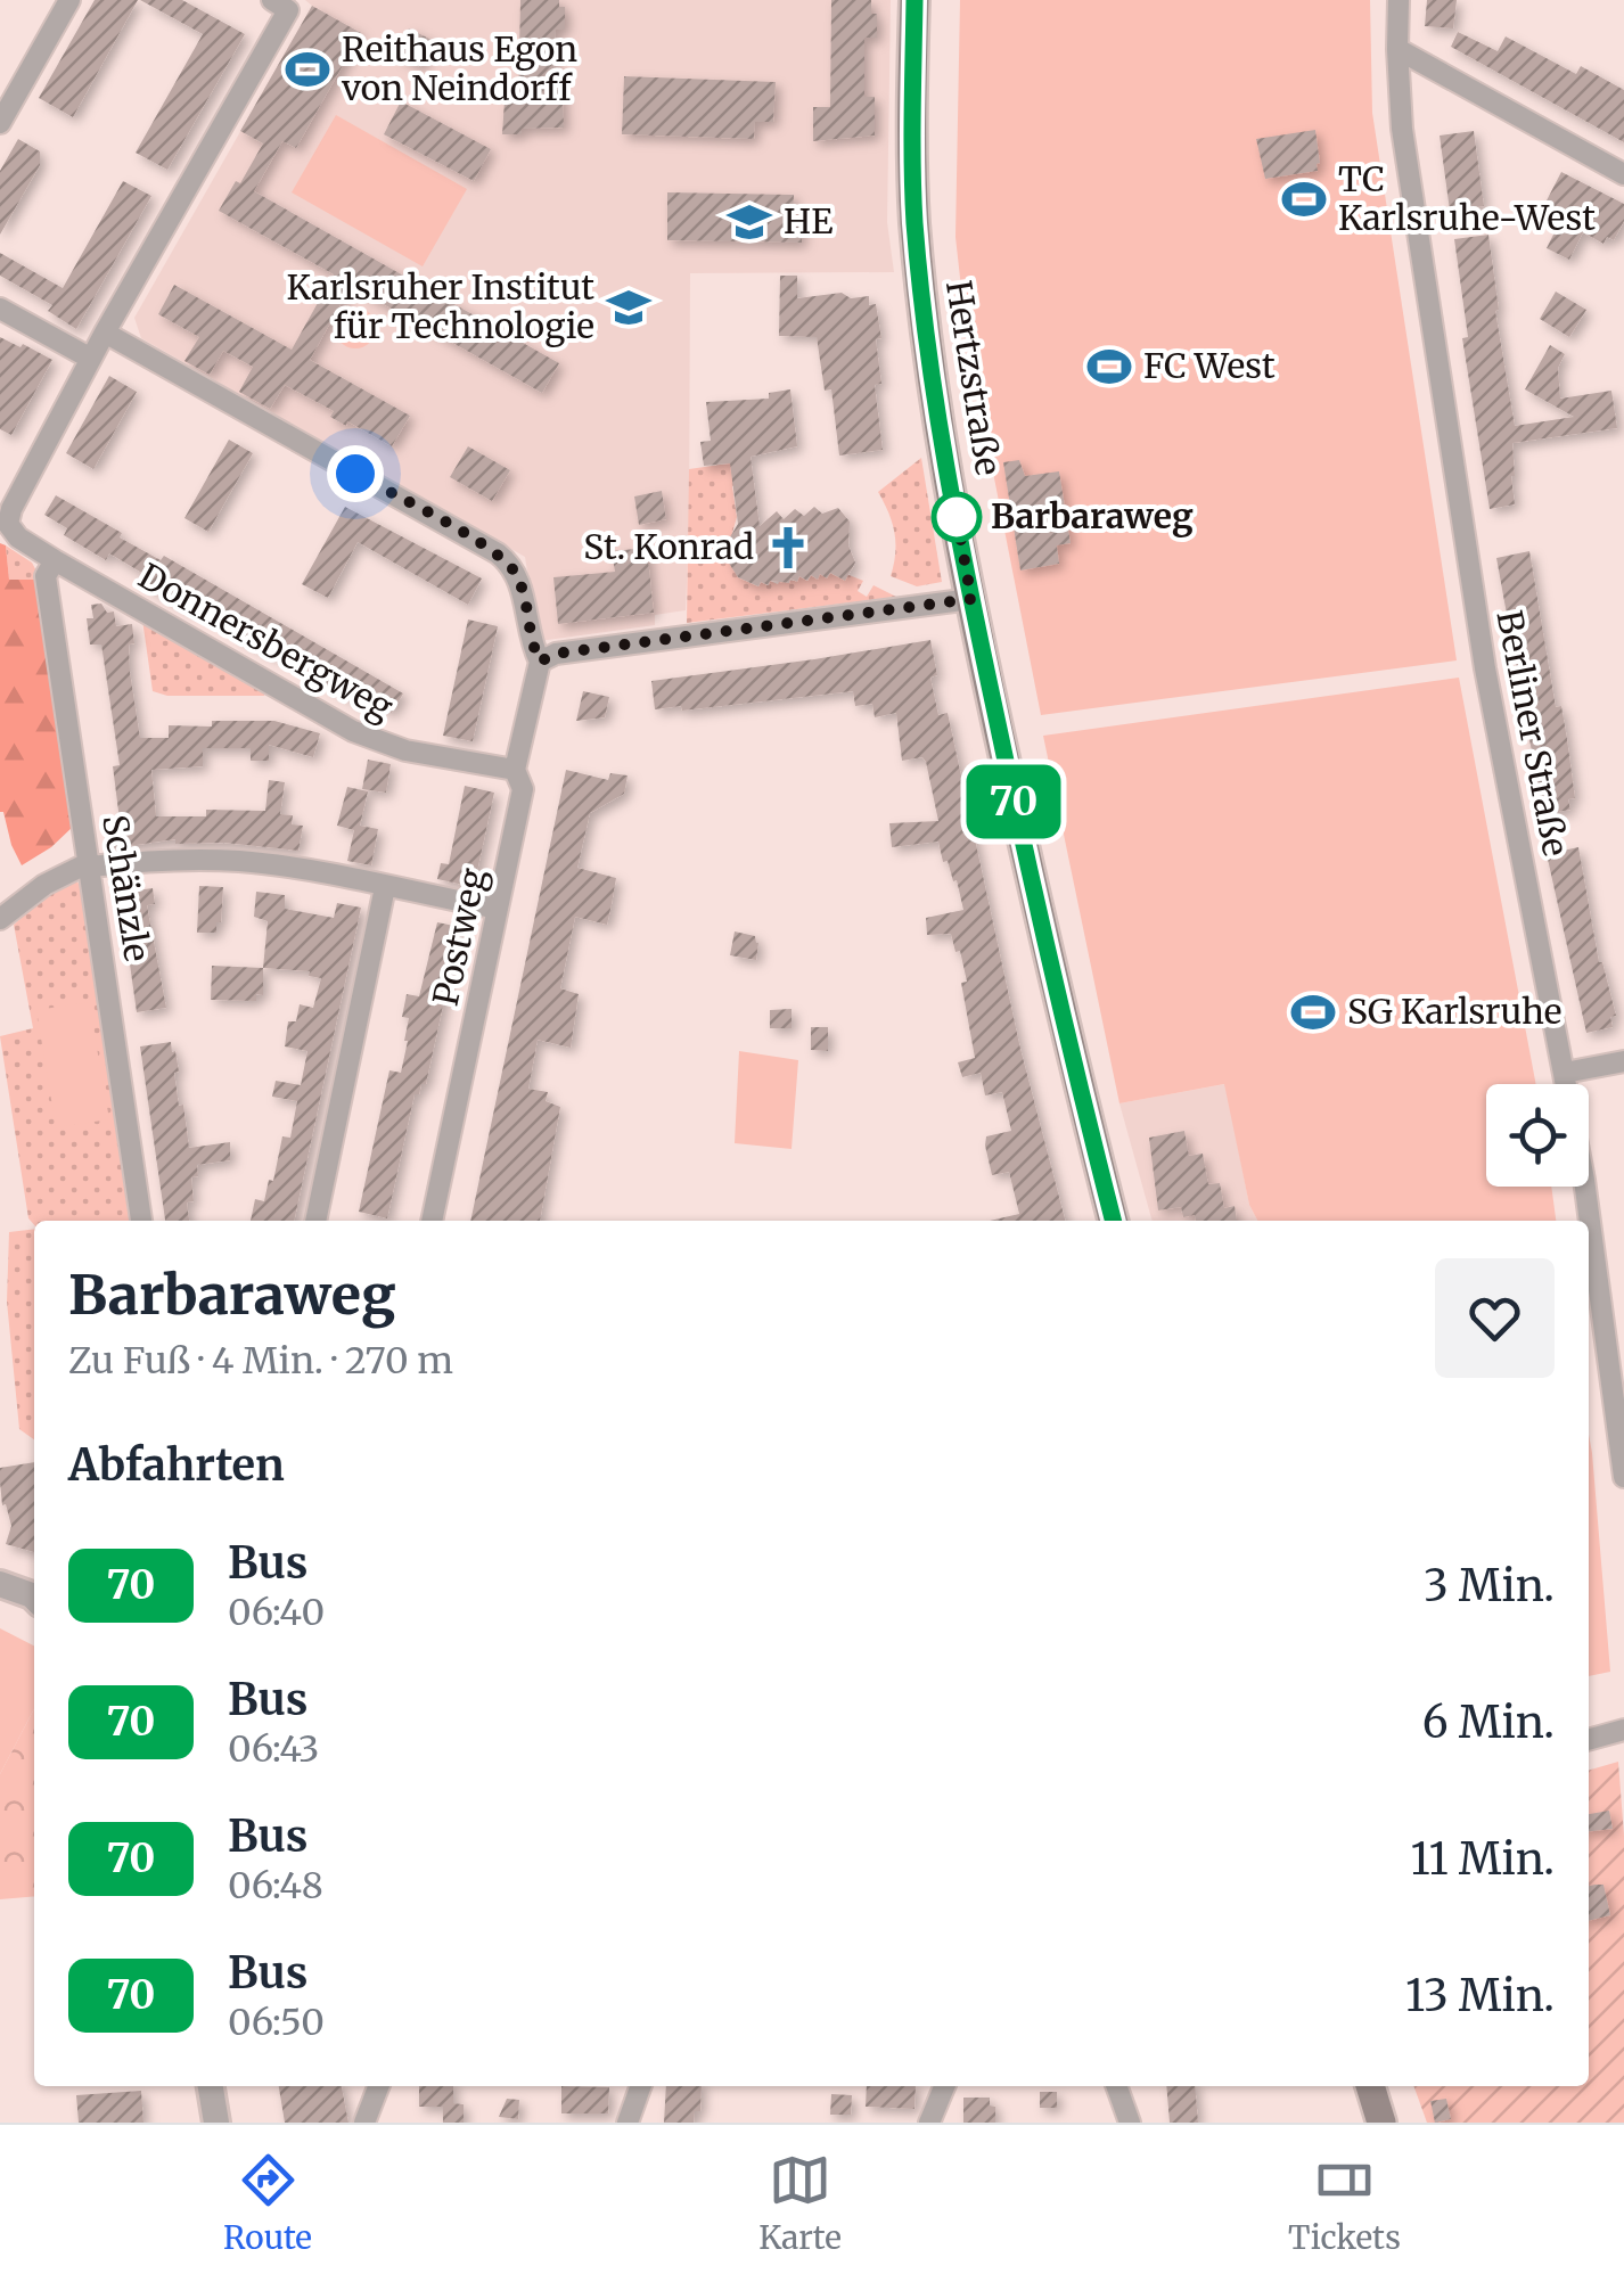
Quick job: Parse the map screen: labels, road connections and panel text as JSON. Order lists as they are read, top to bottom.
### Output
{
  "streets": {
    "main road": ["Hertzstraße"],
    "street": [
      "Donnersbergweg",
      "Berliner Straße",
      "Schänzle",
      "Postweg"
    ]
  },
  "crossings": [
    ["Donnersbergweg", "Schänzle"],
    ["Donnersbergweg", "Postweg"]
  ],
  "places": {
    "sports": [
      "Reithaus Egon von Neindorff",
      "TC Karlsruhe-West",
      "FC West",
      "SG Karlsruhe"
    ],
    "school or university": ["HE", "Karlsruher Institut für Technologie"],
    "other": ["Barbaraweg"],
    "church": ["St. Konrad"]
  },
  "lines": ["bus line 70"],
  "page": {
    "on_map": "70",
    "heading": [
      ["Barbaraweg", "Zu Fuß · 4 Min. · 270 m"],
      "Abfahrten"
    ],
    "list": [
      {
        "mark": "70",
        "name": "Bus",
        "note": "06:40",
        "value": "3 Min."
      },
      {
        "mark": "70",
        "name": "Bus",
        "note": "06:43",
        "value": "6 Min."
      },
      {
        "mark": "70",
        "name": "Bus",
        "note": "06:48",
        "value": "11 Min."
      },
      {
        "mark": "70",
        "name": "Bus",
        "note": "06:50",
        "value": "13 Min."
      }
    ],
    "tabs": ["Route", "Karte", "Tickets"]
  }
}
